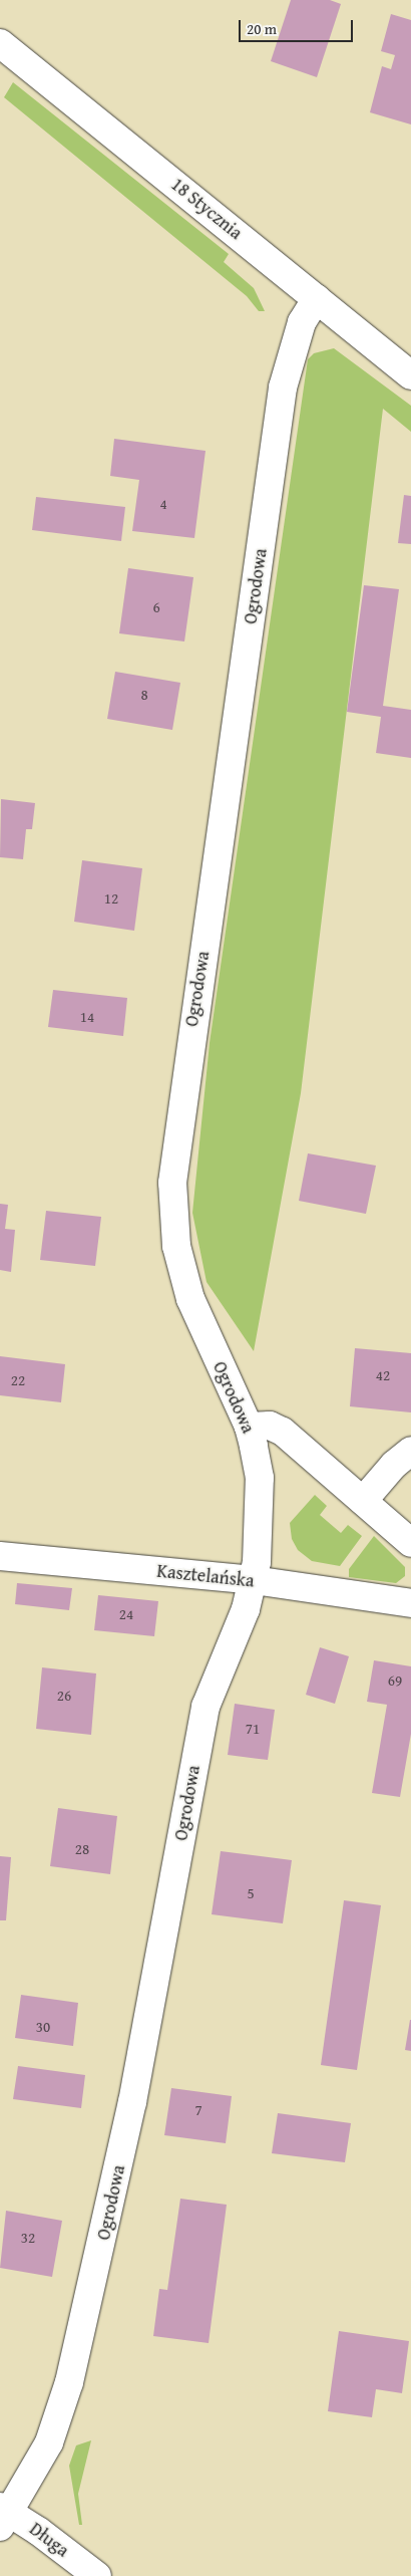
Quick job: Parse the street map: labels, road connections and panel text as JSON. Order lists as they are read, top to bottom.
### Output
{
  "streets": {
    "street": [
      "18 Stycznia",
      "Ogrodowa",
      "Kasztelańska",
      "Długa"
    ]
  },
  "crossings": [
    ["18 Stycznia", "Ogrodowa"],
    ["Ogrodowa", "Kasztelańska"],
    ["Ogrodowa", "Długa"]
  ],
  "house_numbers": [
    "4",
    "6",
    "8",
    "12",
    "14",
    "42",
    "22",
    "24",
    "69",
    "26",
    "71",
    "28",
    "5",
    "30",
    "7",
    "32"
  ],
  "scale_bar": "20 m"
}
